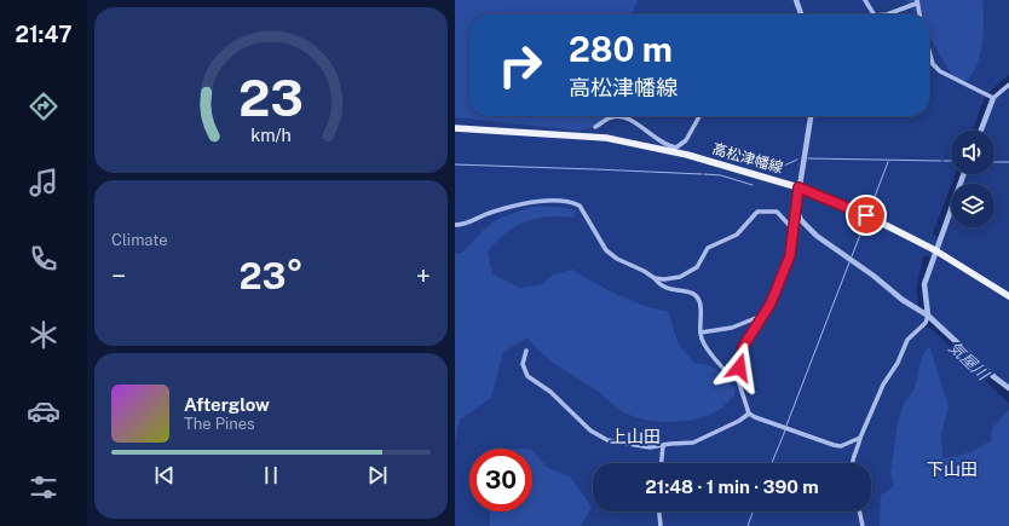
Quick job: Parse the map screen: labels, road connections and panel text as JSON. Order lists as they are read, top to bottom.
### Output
{
  "streets": {
    "main road": ["高松津幡線"]
  },
  "districts": ["上山田", "下山田"],
  "water": ["気屋川"],
  "page": {
    "tabs": "21:47",
    "turn": ["280 m", "高松津幡線"],
    "tile": "Climate",
    "heat": ["−", "23°", "+"],
    "song": ["Afterglow", "The Pines"],
    "limit": "30",
    "trip": "21:48 · 1 min · 390 m",
    "gauge": ["23", "km/h"]
  }
}
